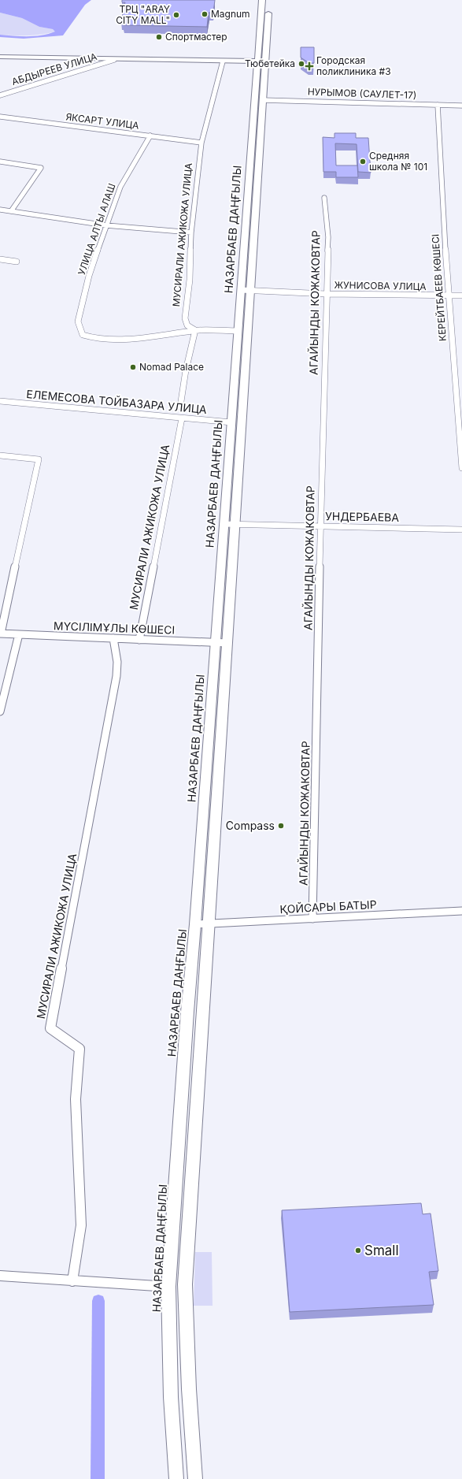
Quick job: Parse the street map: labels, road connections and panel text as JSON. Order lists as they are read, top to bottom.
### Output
{
  "streets": {
    "main road": ["НАЗАРБАЕВ ДАҢҒЫЛЫ"],
    "street": [
      "АБДЫРЕЕВ УЛИЦА",
      "НУРЫМОВ (САУЛЕТ-17)",
      "ЯКСАРТ УЛИЦА",
      "УЛИЦА АЛТЫ АЛАШ",
      "МУСИРАЛИ АЖИКОЖА УЛИЦА",
      "ЖУНИСОВА УЛИЦА",
      "КЕРЕЙТБАЕЕВ КӨШЕСІ",
      "АГАЙЫНДЫ КОЖАКОВТАР",
      "ЕЛЕМЕСОВА ТОЙБАЗАРА УЛИЦА",
      "УНДЕРБАЕВА",
      "МҮСІЛІМҰЛЫ КӨШЕСІ",
      "ҚОЙСАРЫ БАТЫР"
    ]
  },
  "crossings": [
    ["НУРЫМОВ (САУЛЕТ-17)", "НАЗАРБАЕВ ДАҢҒЫЛЫ"],
    ["НУРЫМОВ (САУЛЕТ-17)", "КЕРЕЙТБАЕЕВ КӨШЕСІ"],
    ["ЯКСАРТ УЛИЦА", "УЛИЦА АЛТЫ АЛАШ"],
    ["ЯКСАРТ УЛИЦА", "МУСИРАЛИ АЖИКОЖА УЛИЦА"],
    ["УЛИЦА АЛТЫ АЛАШ", "МУСИРАЛИ АЖИКОЖА УЛИЦА"],
    ["НАЗАРБАЕВ ДАҢҒЫЛЫ", "ЖУНИСОВА УЛИЦА"],
    ["НАЗАРБАЕВ ДАҢҒЫЛЫ", "ЕЛЕМЕСОВА ТОЙБАЗАРА УЛИЦА"],
    ["НАЗАРБАЕВ ДАҢҒЫЛЫ", "УНДЕРБАЕВА"],
    ["НАЗАРБАЕВ ДАҢҒЫЛЫ", "МҮСІЛІМҰЛЫ КӨШЕСІ"],
    ["НАЗАРБАЕВ ДАҢҒЫЛЫ", "ҚОЙСАРЫ БАТЫР"],
    ["МУСИРАЛИ АЖИКОЖА УЛИЦА", "ЕЛЕМЕСОВА ТОЙБАЗАРА УЛИЦА"],
    ["МУСИРАЛИ АЖИКОЖА УЛИЦА", "МҮСІЛІМҰЛЫ КӨШЕСІ"],
    ["ЖУНИСОВА УЛИЦА", "КЕРЕЙТБАЕЕВ КӨШЕСІ"],
    ["ЖУНИСОВА УЛИЦА", "АГАЙЫНДЫ КОЖАКОВТАР"],
    ["АГАЙЫНДЫ КОЖАКОВТАР", "УНДЕРБАЕВА"],
    ["АГАЙЫНДЫ КОЖАКОВТАР", "ҚОЙСАРЫ БАТЫР"]
  ],
  "places": {
    "other": [
      "Magnum",
      "ТРЦ \"ARAY CITY MALL\"",
      "Спортмастер",
      "Тюбетейка",
      "Средняя школа № 101",
      "Nomad Palace",
      "Compass",
      "Small"
    ],
    "health": ["Городская поликлиника #3"]
  }
}
